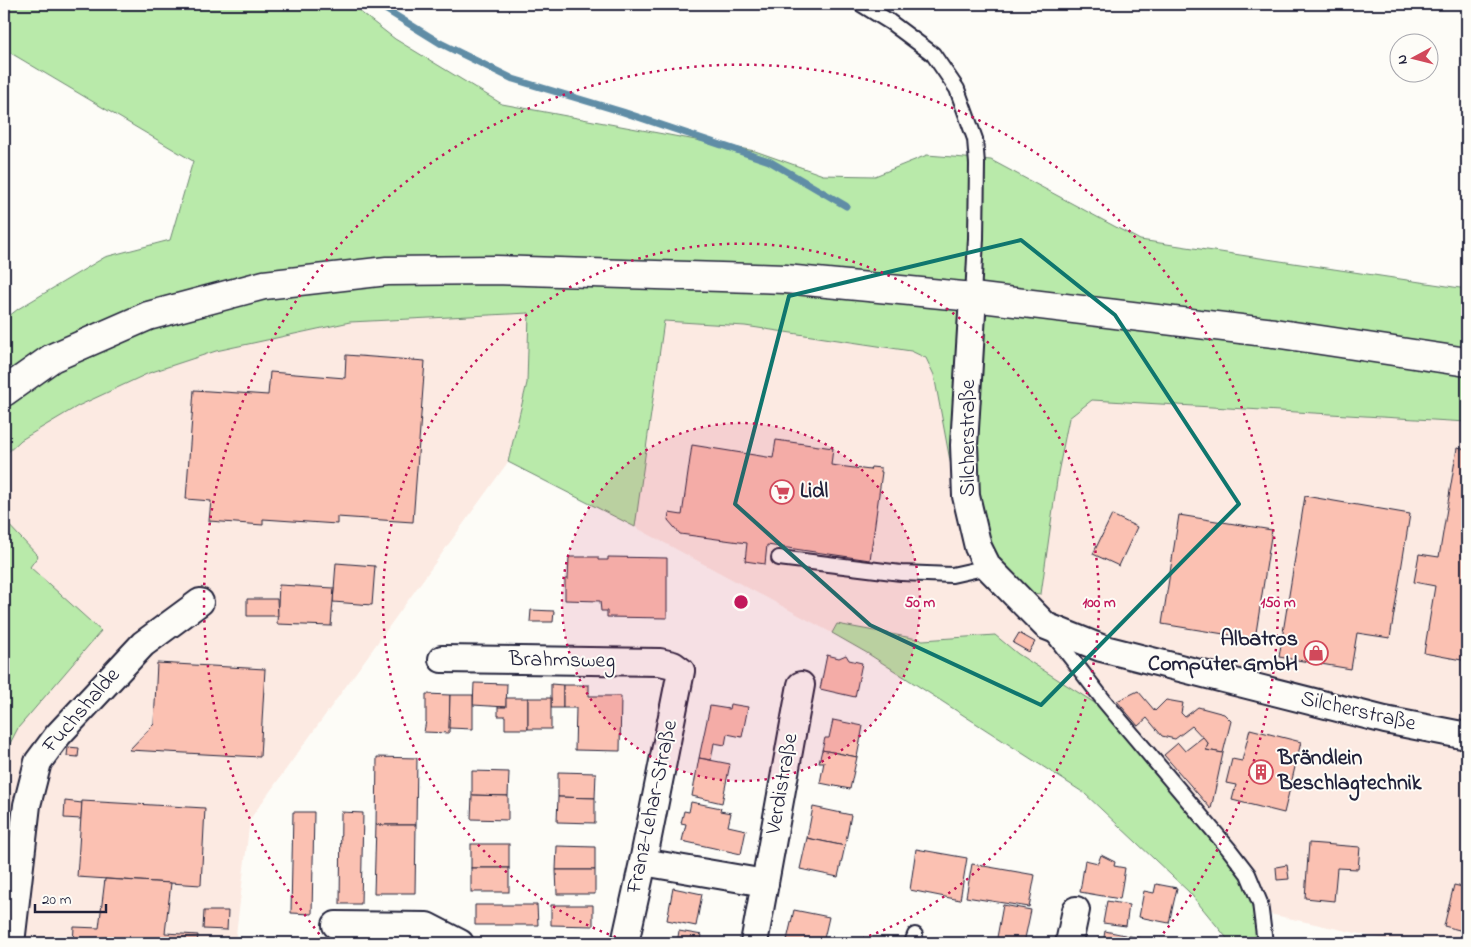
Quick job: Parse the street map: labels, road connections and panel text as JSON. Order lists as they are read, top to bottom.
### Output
{
  "streets": {
    "street": [
      "Silcherstraße",
      "Brahmsweg",
      "Fuchshalde",
      "Verdistraße",
      "Franz-Lehar-Straße"
    ]
  },
  "crossings": [
    ["Brahmsweg", "Franz-Lehar-Straße"]
  ],
  "places": {
    "supermarket": ["Lidl"],
    "shop": ["Albatros Computer GmbH"],
    "building": ["Brändlein Beschlagtechnik"]
  },
  "scale_bar": "20 m",
  "north": "left",
  "rings": ["50 m", "100 m", "150 m"]
}
